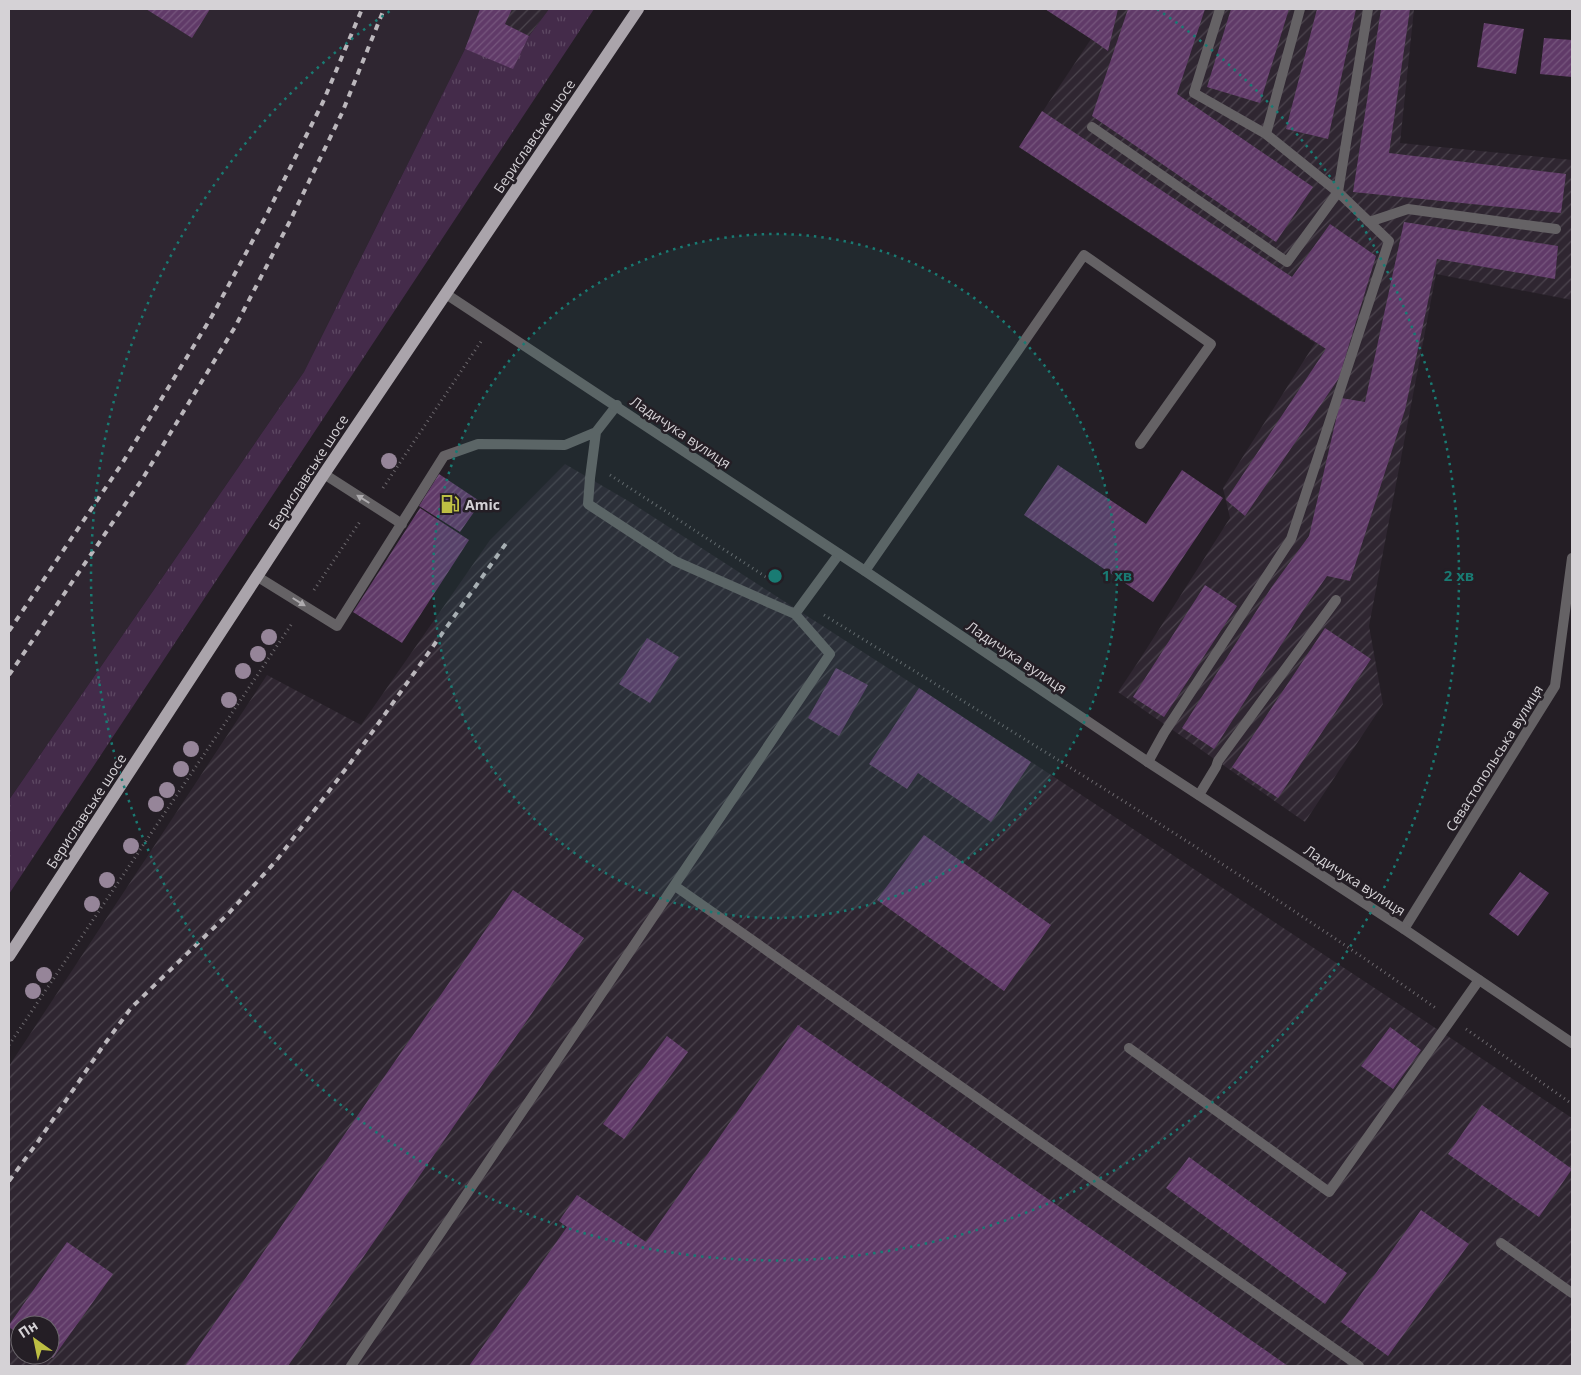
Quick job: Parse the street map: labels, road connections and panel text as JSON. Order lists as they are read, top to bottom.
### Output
{
  "streets": {
    "main road": ["Бериславське шосе"],
    "street": ["Ладичука вулиця", "Севастопольська вулиця"]
  },
  "crossings": [
    ["Бериславське шосе", "Ладичука вулиця"],
    ["Ладичука вулиця", "Севастопольська вулиця"]
  ],
  "places": {
    "fuel station": ["Amic"]
  },
  "north": "top left",
  "rings": ["1 хв", "2 хв"]
}
